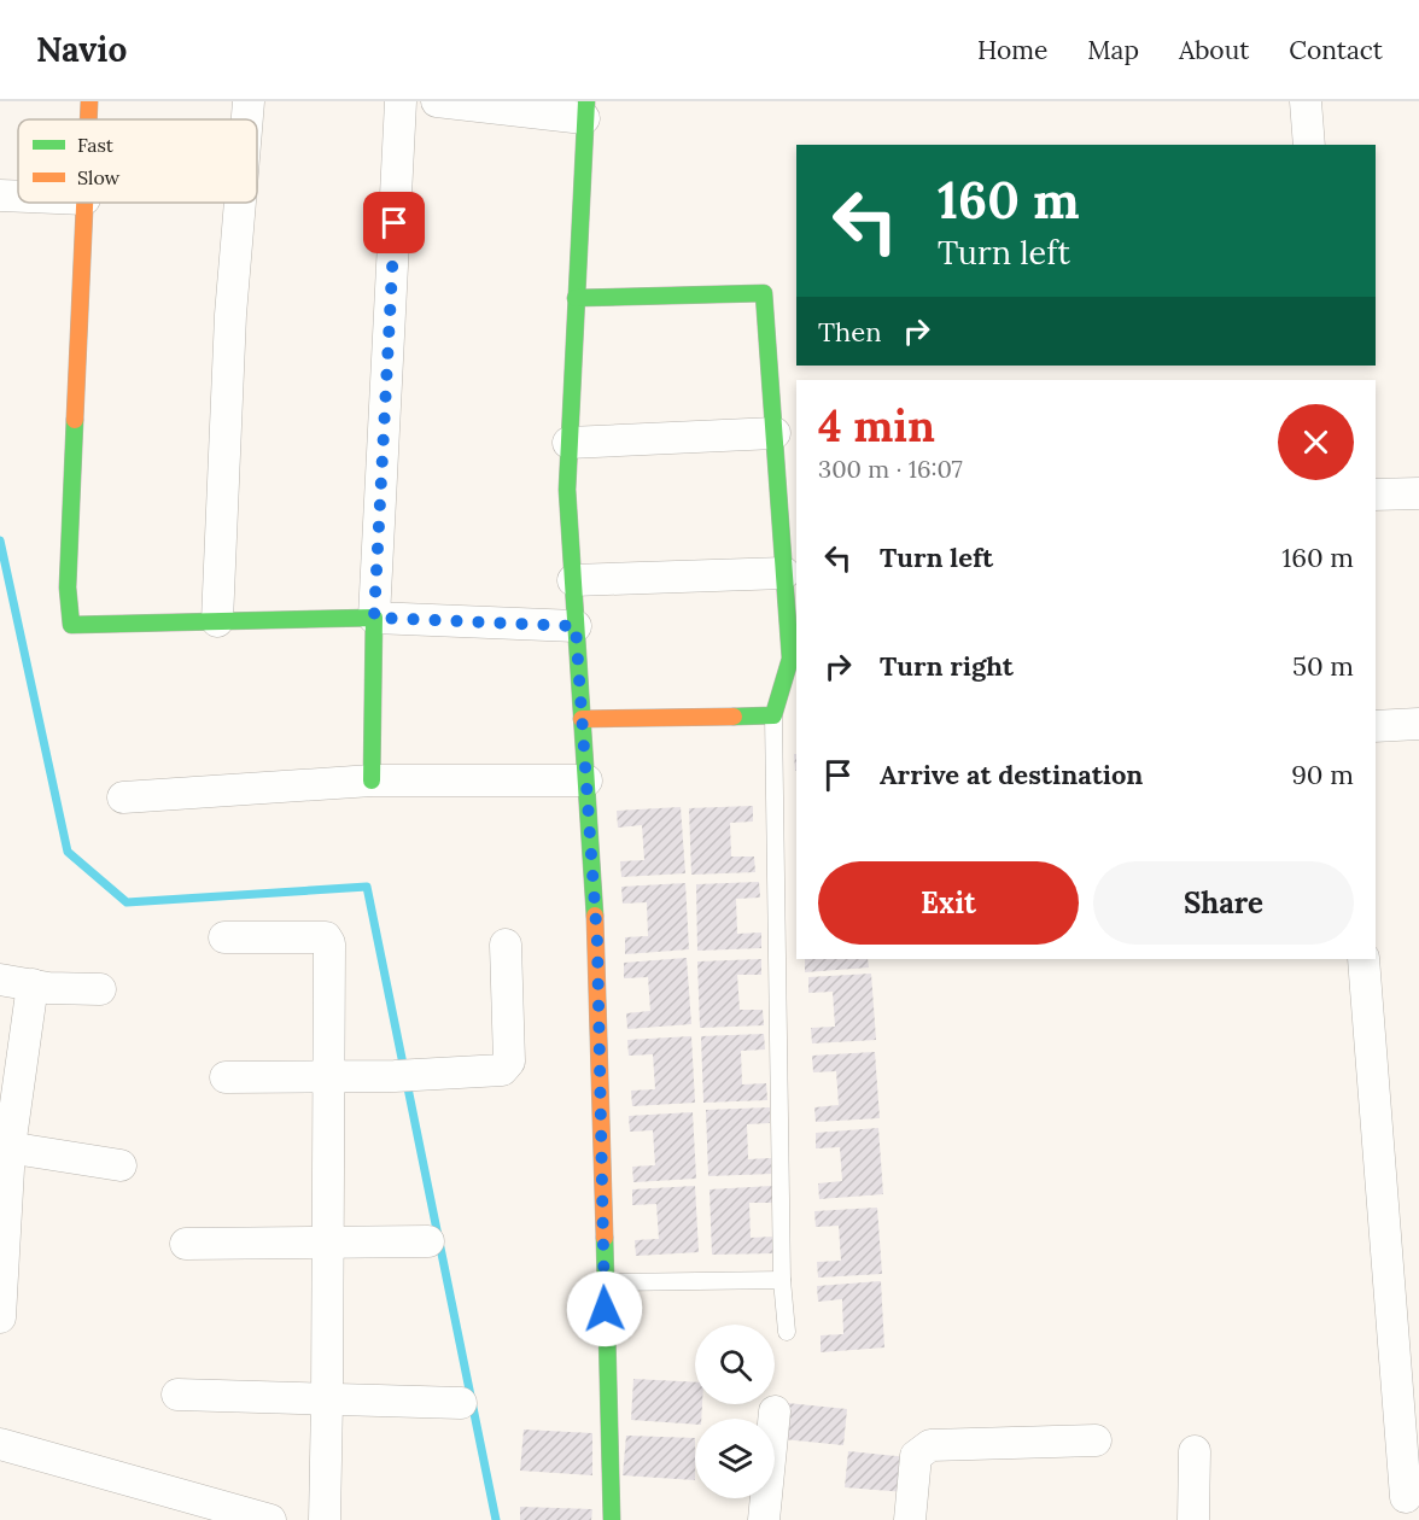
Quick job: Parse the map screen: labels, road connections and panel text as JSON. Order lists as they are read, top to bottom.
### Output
{
  "legend": ["Fast", "Slow"],
  "page": {
    "header": "Navio",
    "nav": [
      "Home",
      "Map",
      "About",
      "Contact"
    ],
    "turn": ["160 m", "Turn left"],
    "then": "Then",
    "heading": ["4 min", "300 m · 16:07"],
    "list": [
      {
        "name": "Turn left",
        "value": "160 m"
      },
      {
        "name": "Turn right",
        "value": "50 m"
      },
      {
        "name": "Arrive at destination",
        "value": "90 m"
      }
    ],
    "buttons": ["Exit", "Share"]
  }
}
